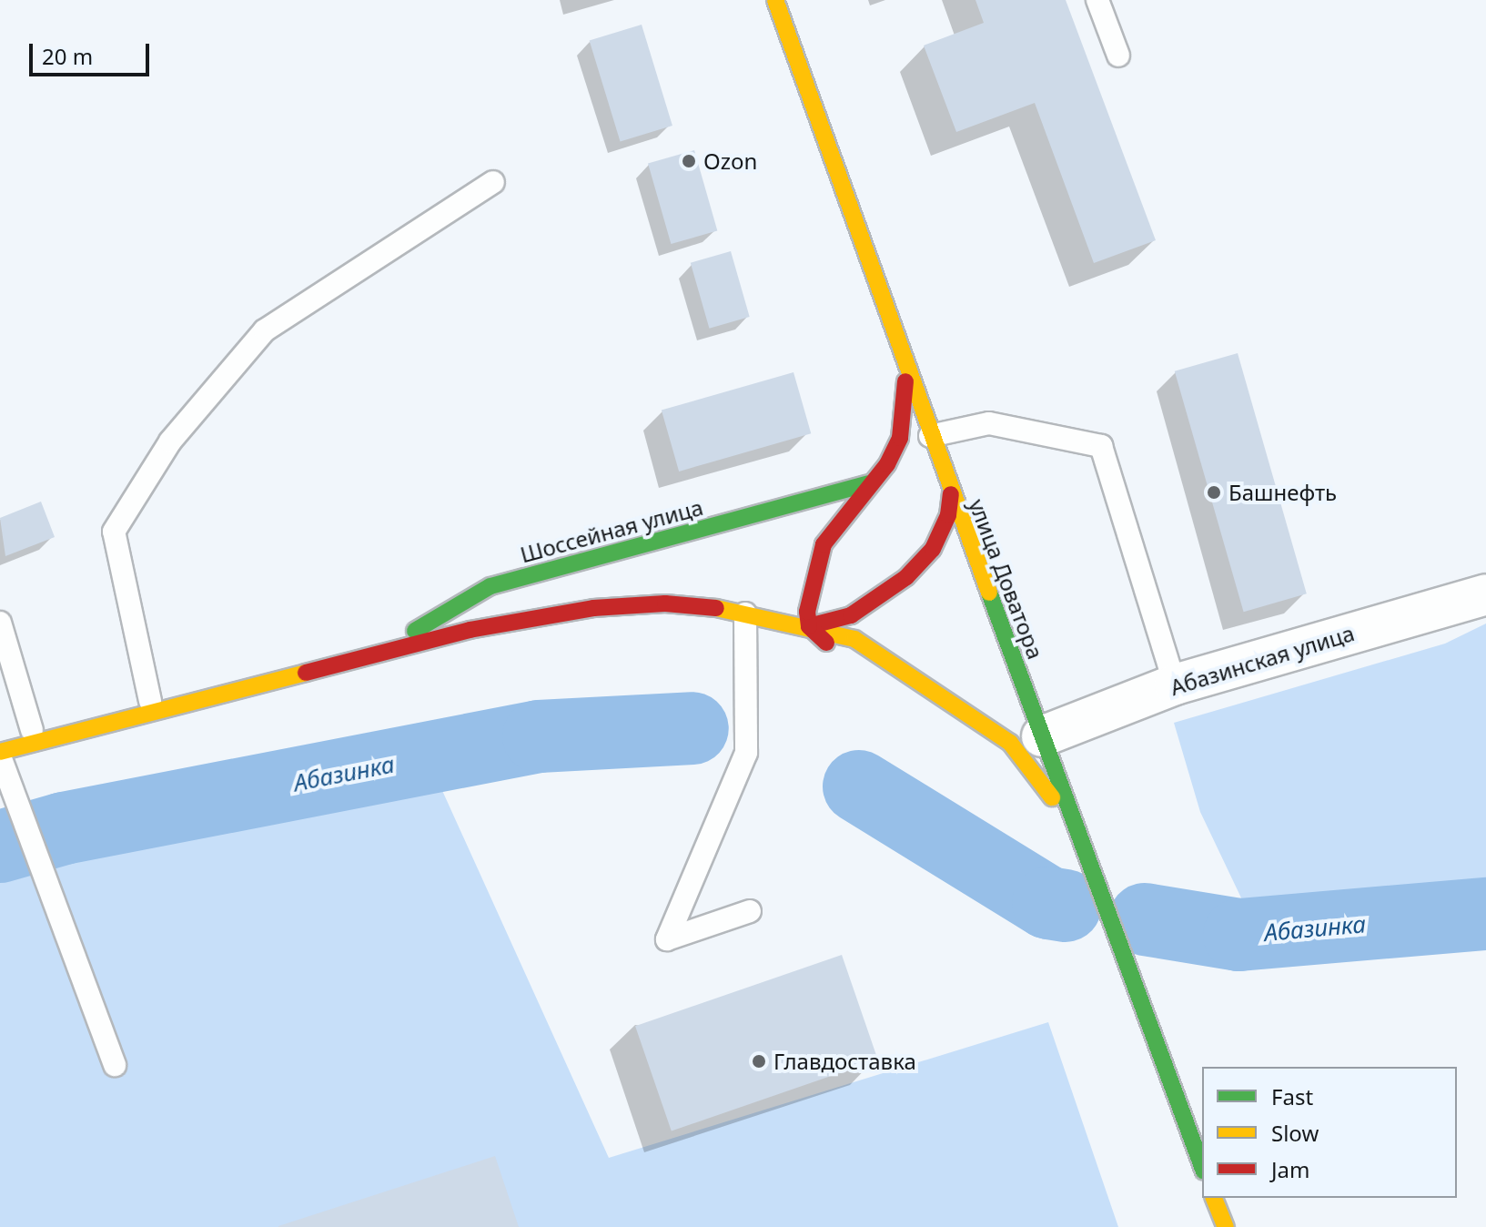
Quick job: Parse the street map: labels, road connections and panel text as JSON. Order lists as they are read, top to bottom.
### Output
{
  "streets": {
    "main road": ["Шоссейная улица", "улица Доватора"],
    "street": ["Абазинская улица"]
  },
  "crossings": [
    ["Шоссейная улица", "улица Доватора"],
    ["улица Доватора", "Абазинская улица"]
  ],
  "water": ["Абазинка"],
  "places": ["Ozon", "Башнефть", "Главдоставка"],
  "legend": ["Fast", "Slow", "Jam"],
  "scale_bar": "20 m"
}
